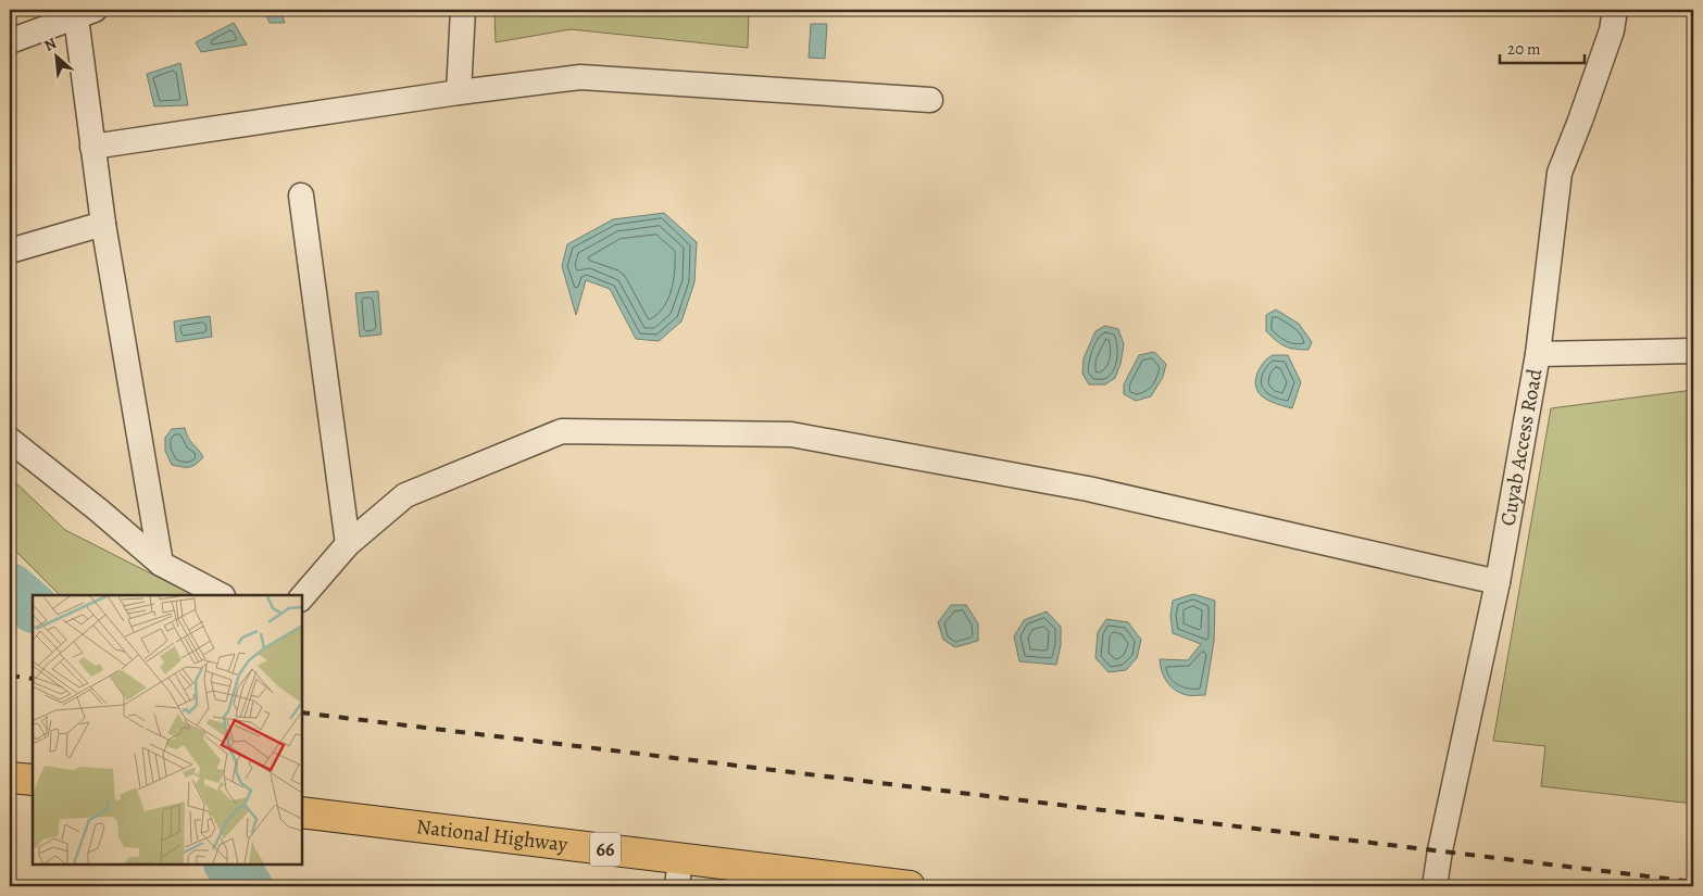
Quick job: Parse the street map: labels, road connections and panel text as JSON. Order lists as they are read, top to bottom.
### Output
{
  "streets": {
    "main road": ["National Highway", "66"],
    "street": ["Cuyab Access Road"]
  },
  "scale_bar": "20 m",
  "north": "top left"
}
